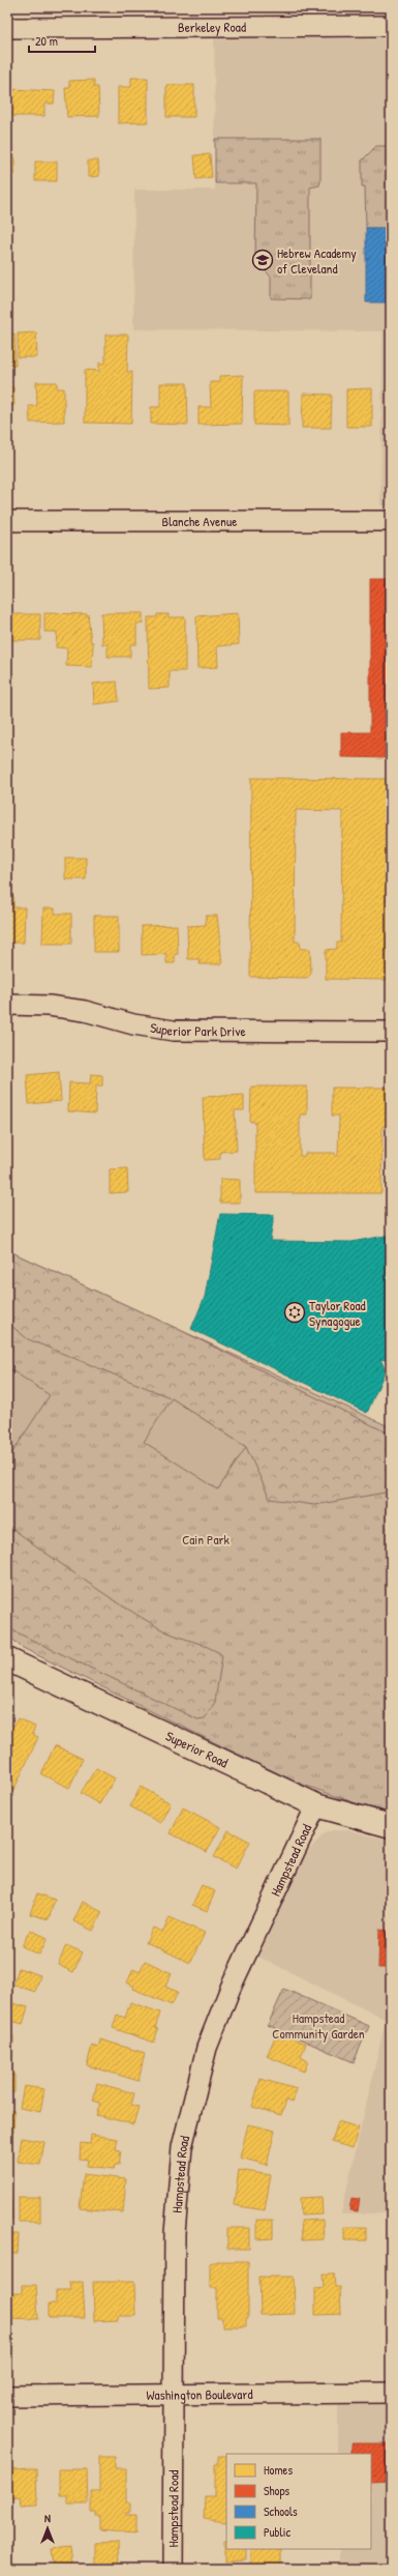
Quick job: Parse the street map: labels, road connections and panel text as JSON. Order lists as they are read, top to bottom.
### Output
{
  "streets": {
    "street": [
      "Berkeley Road",
      "Blanche Avenue",
      "Superior Park Drive",
      "Superior Road",
      "Hampstead Road",
      "Washington Boulevard"
    ]
  },
  "crossings": [
    ["Superior Road", "Hampstead Road"],
    ["Hampstead Road", "Washington Boulevard"]
  ],
  "parks": ["Cain Park", "Hampstead Community Garden"],
  "places": {
    "school or university": ["Hebrew Academy of Cleveland"],
    "synagogue": ["Taylor Road Synagogue"]
  },
  "legend": [
    "Homes",
    "Shops",
    "Schools",
    "Public"
  ],
  "scale_bar": "20 m",
  "north": "top"
}
